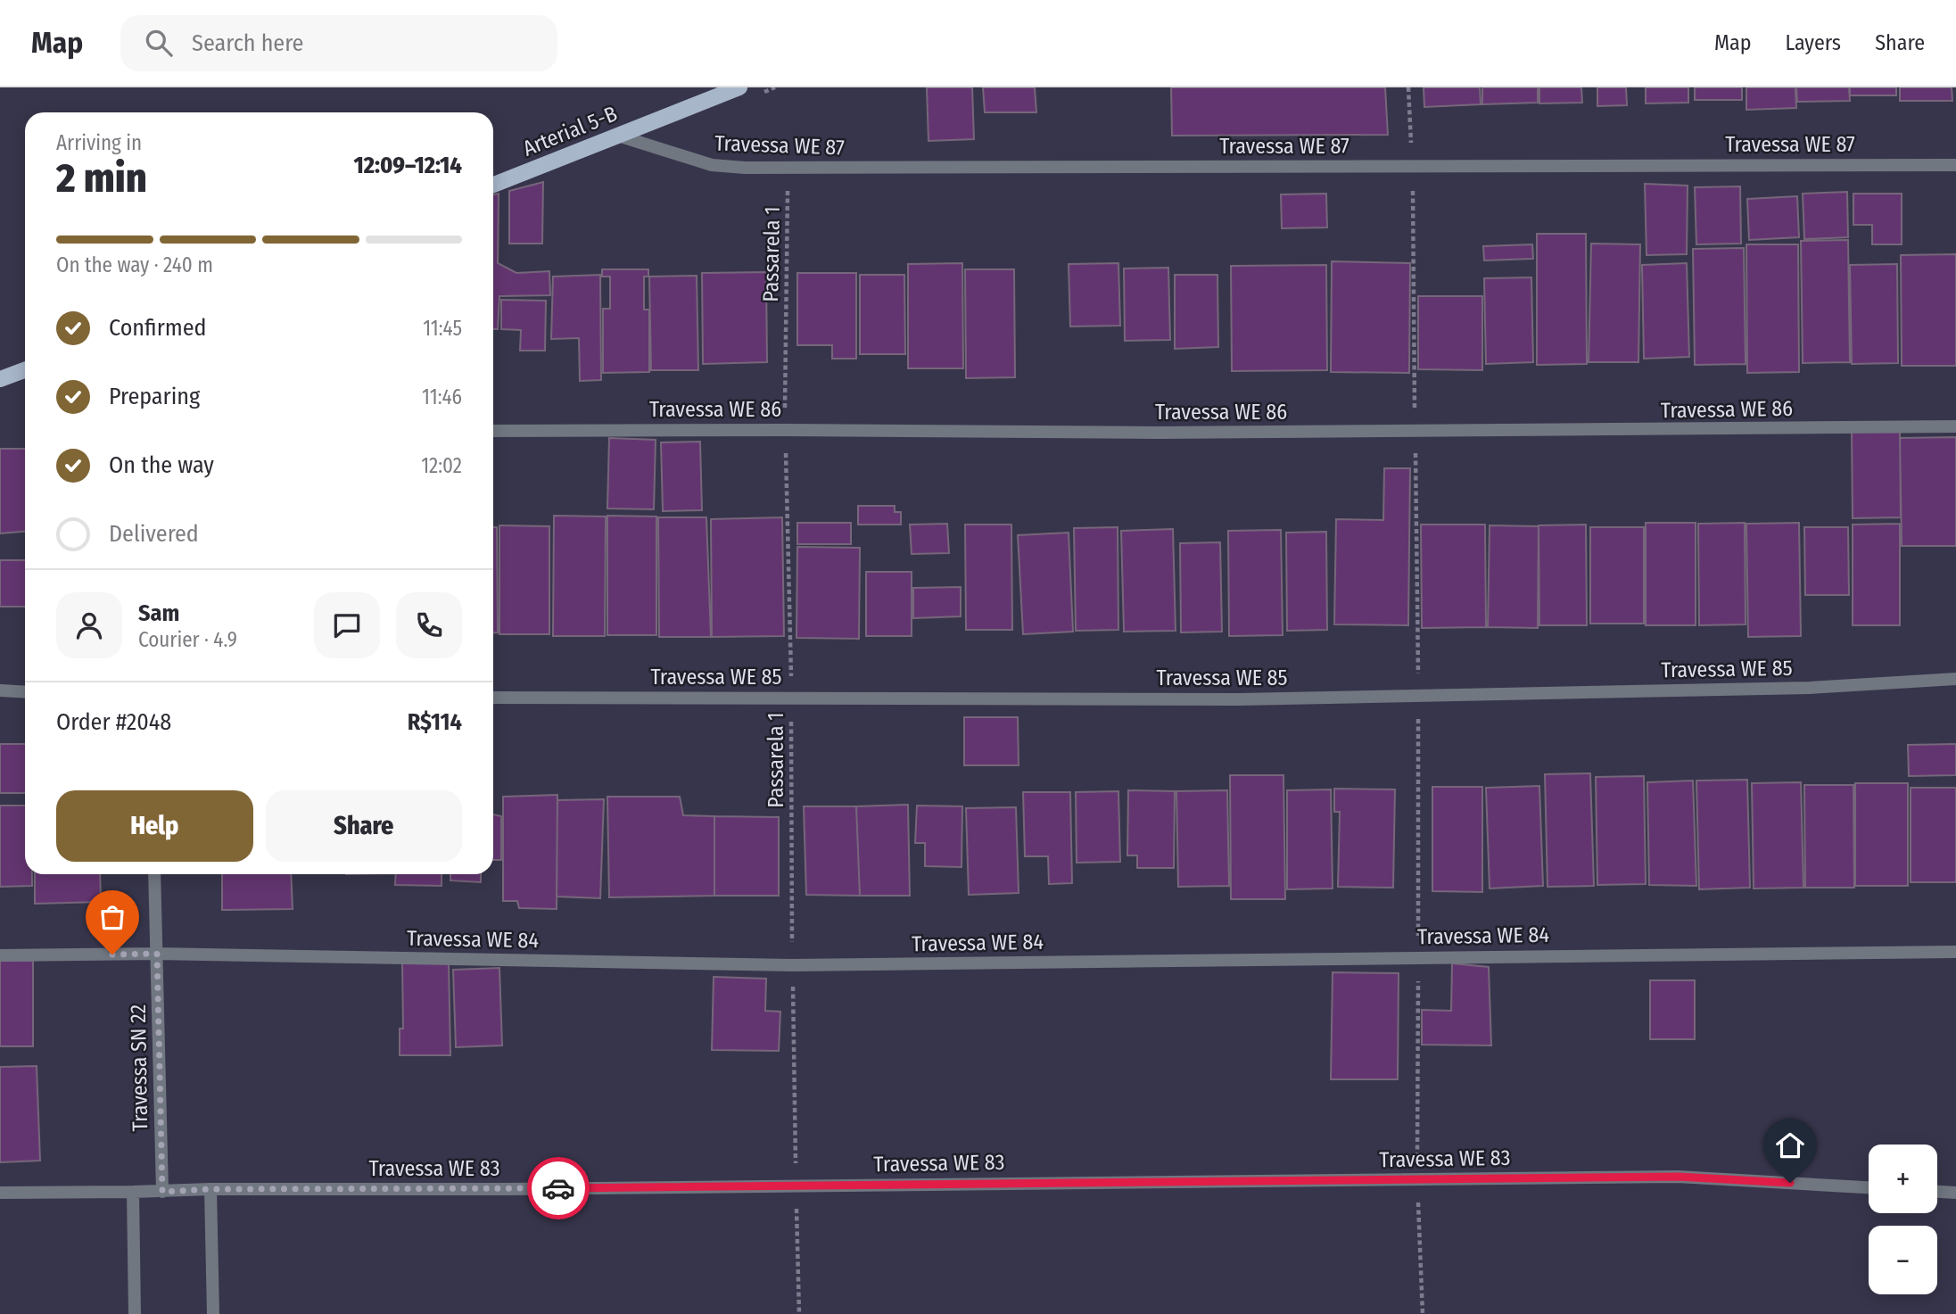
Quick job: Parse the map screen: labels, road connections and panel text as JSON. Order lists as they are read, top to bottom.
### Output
{
  "streets": {
    "main road": ["Arterial 5-B"],
    "street": [
      "Travessa WE 87",
      "Travessa WE 86",
      "Travessa WE 85",
      "Travessa WE 84",
      "Travessa SN 22",
      "Travessa WE 83"
    ],
    "path": ["Passarela 1"]
  },
  "crossings": [
    ["Arterial 5-B", "Travessa WE 87"],
    ["Travessa WE 87", "Passarela 1"],
    ["Passarela 1", "Travessa WE 86"],
    ["Passarela 1", "Travessa WE 85"],
    ["Passarela 1", "Travessa WE 84"],
    ["Passarela 1", "Travessa WE 83"],
    ["Travessa WE 84", "Travessa SN 22"],
    ["Travessa SN 22", "Travessa WE 83"]
  ],
  "page": {
    "header": "Map",
    "search": "Search here",
    "nav": ["Map", "Layers", "Share"],
    "heading": ["2 min", "Arriving in", "12:09–12:14"],
    "panel": [
      "Sam",
      "Courier · 4.9",
      "Order #2048",
      "R$114"
    ],
    "bar": "On the way · 240 m",
    "list": [
      ["Confirmed", "11:45"],
      ["Preparing", "11:46"],
      ["On the way", "12:02"],
      "Delivered"
    ],
    "buttons": ["Help", "Share"],
    "map_buttons": ["+", "−"]
  }
}
